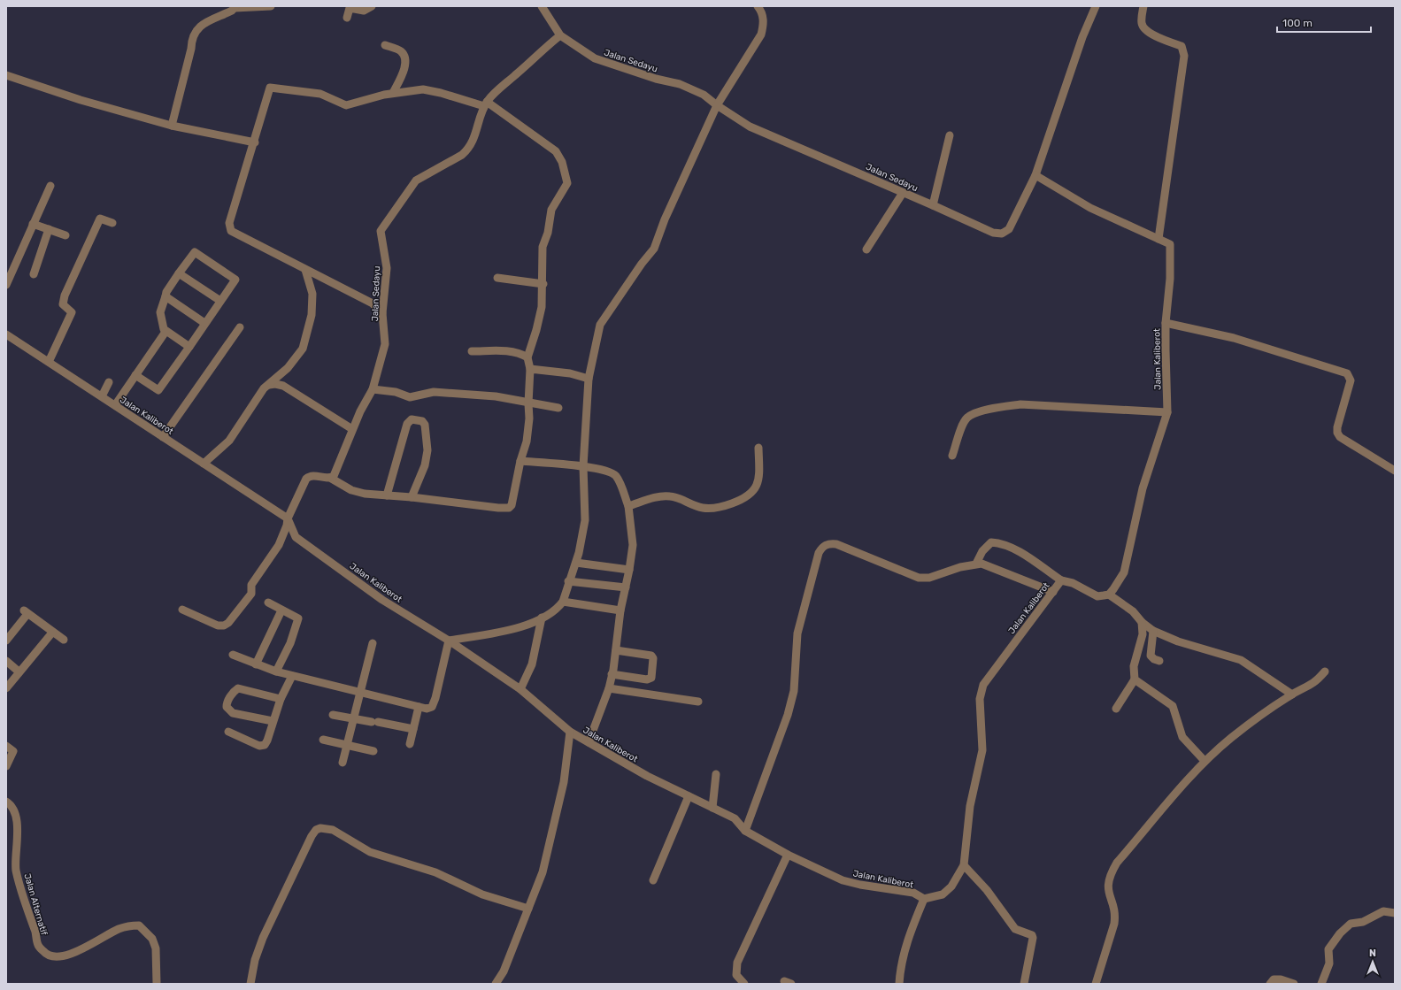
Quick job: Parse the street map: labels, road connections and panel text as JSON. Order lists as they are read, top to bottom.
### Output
{
  "streets": {
    "street": ["Jalan Sedayu", "Jalan Kaliberot", "Jalan Alternatif"]
  },
  "crossings": [
    ["Jalan Sedayu", "Jalan Kaliberot"]
  ],
  "scale_bar": "100 m",
  "north": "top"
}
